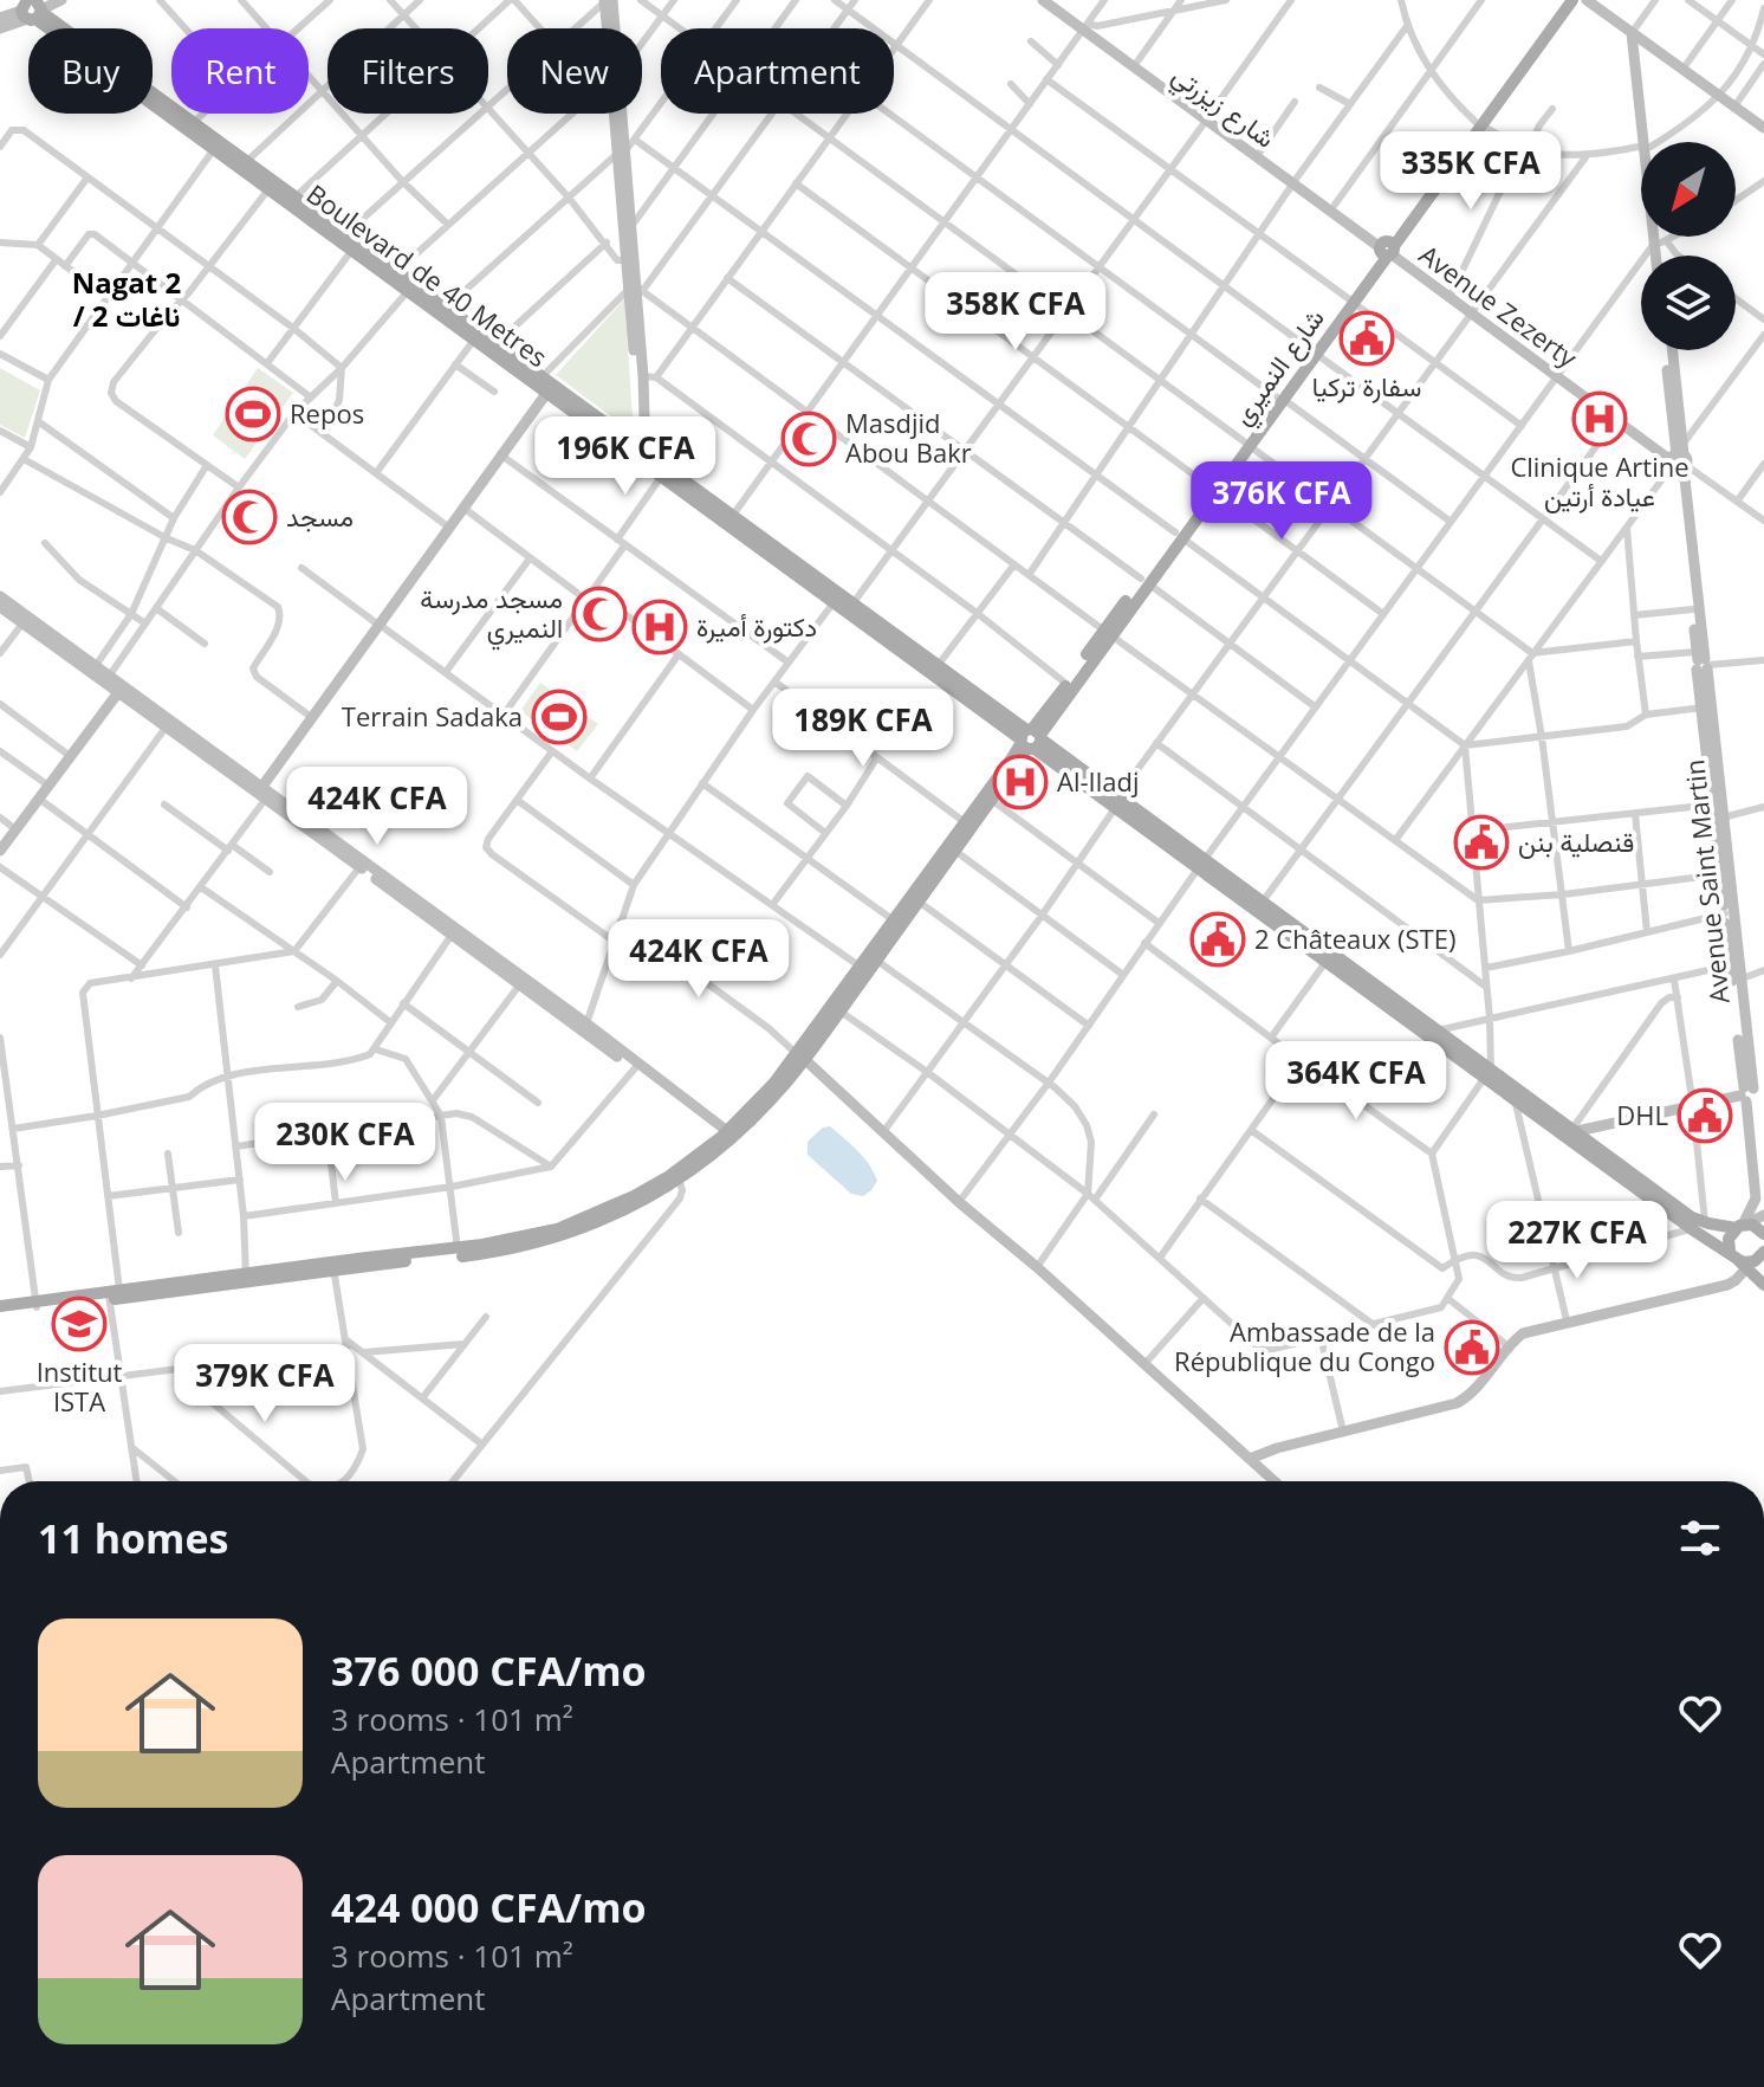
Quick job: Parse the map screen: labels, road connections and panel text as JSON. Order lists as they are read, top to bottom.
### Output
{
  "streets": {
    "main road": ["Boulevard de 40 Metres", "شارع النميري"],
    "street": ["شارع زيزرتي", "Avenue Zezerty", "Avenue Saint Martin"]
  },
  "crossings": [
    ["شارع زيزرتي", "Avenue Zezerty"],
    ["شارع زيزرتي", "شارع النميري"],
    ["Boulevard de 40 Metres", "شارع النميري"],
    ["Avenue Zezerty", "شارع النميري"],
    ["Avenue Zezerty", "Avenue Saint Martin"]
  ],
  "districts": ["Nagat 2 / ناغات 2"],
  "places": {
    "public building": [
      "سفارة تركيا",
      "قنصلية بنن",
      "2 Châteaux (STE)",
      "DHL",
      "Ambassade de la République du Congo"
    ],
    "sports": ["Repos", "Terrain Sadaka"],
    "hospital": ["Clinique Artine عيادة أرتين", "دكتورة أميرة", "Al-Iladj"],
    "mosque": ["Masdjid Abou Bakr", "مسجد", "مسجد مدرسة النميري"],
    "school or university": ["Institut ISTA"]
  },
  "north": "bottom left",
  "page": {
    "chip": [
      "Buy",
      "Rent",
      "Filters",
      "New",
      "Apartment"
    ],
    "price": [
      "335K CFA",
      "358K CFA",
      "196K CFA",
      "376K CFA",
      "189K CFA",
      "424K CFA",
      "424K CFA",
      "364K CFA",
      "230K CFA",
      "227K CFA",
      "379K CFA"
    ],
    "heading": "11 homes",
    "list": [
      {
        "name": "376 000 CFA/mo",
        "note": "3 rooms · 101 m² · Apartment"
      },
      {
        "name": "424 000 CFA/mo",
        "note": "3 rooms · 101 m² · Apartment"
      }
    ]
  }
}
